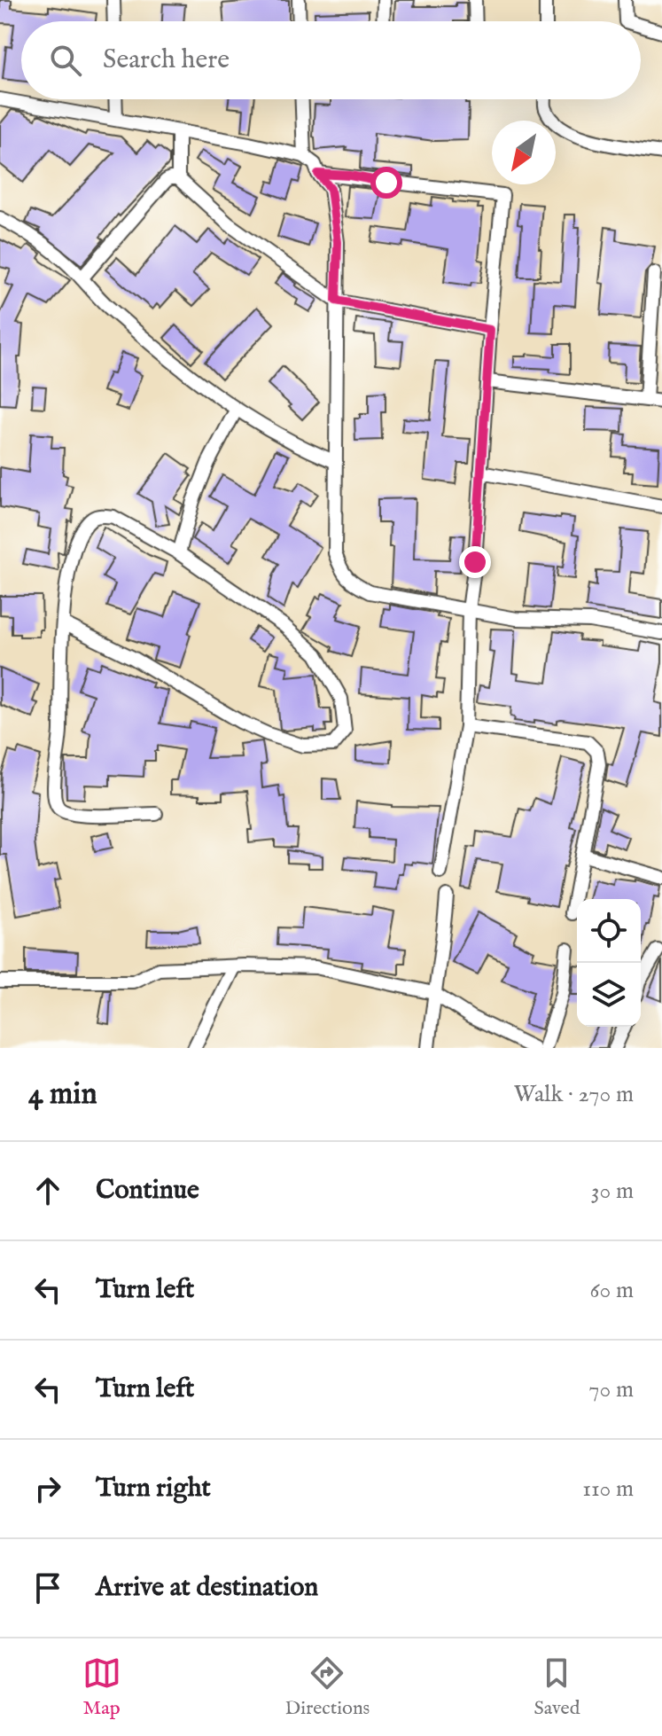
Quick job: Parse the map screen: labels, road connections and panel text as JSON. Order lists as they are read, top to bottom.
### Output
{
  "north": "bottom left",
  "page": {
    "search": "Search here",
    "heading": ["4 min", "Walk · 270 m"],
    "list": [
      ["Continue", "30 m"],
      ["Turn left", "60 m"],
      ["Turn left", "70 m"],
      ["Turn right", "110 m"],
      "Arrive at destination"
    ],
    "nav": ["Map", "Directions", "Saved"]
  }
}
